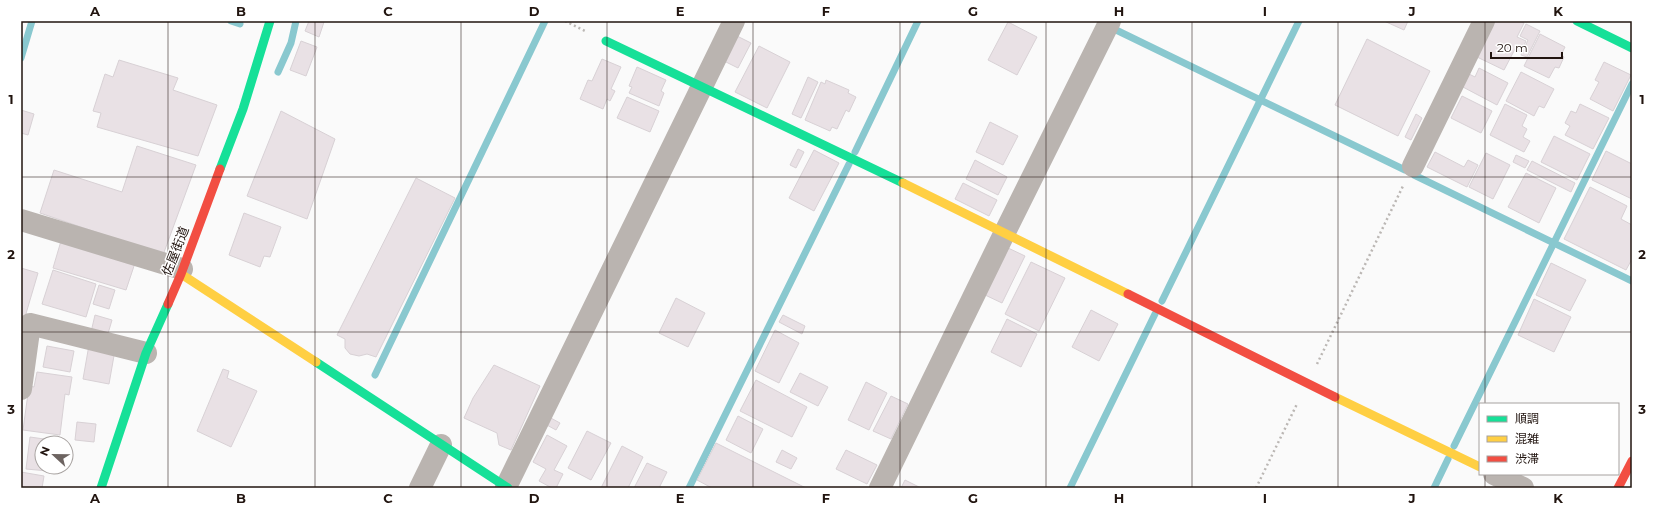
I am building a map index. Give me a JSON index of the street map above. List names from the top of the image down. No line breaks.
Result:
{"streets":{"street":["佐屋街道"]},"legend":["順調","混雑","渋滞"],"scale_bar":"20 m","north":"left","grid":{"columns":["A","B","C","D","E","F","G","H","I","J","K"],"rows":["1","2","3"]}}
